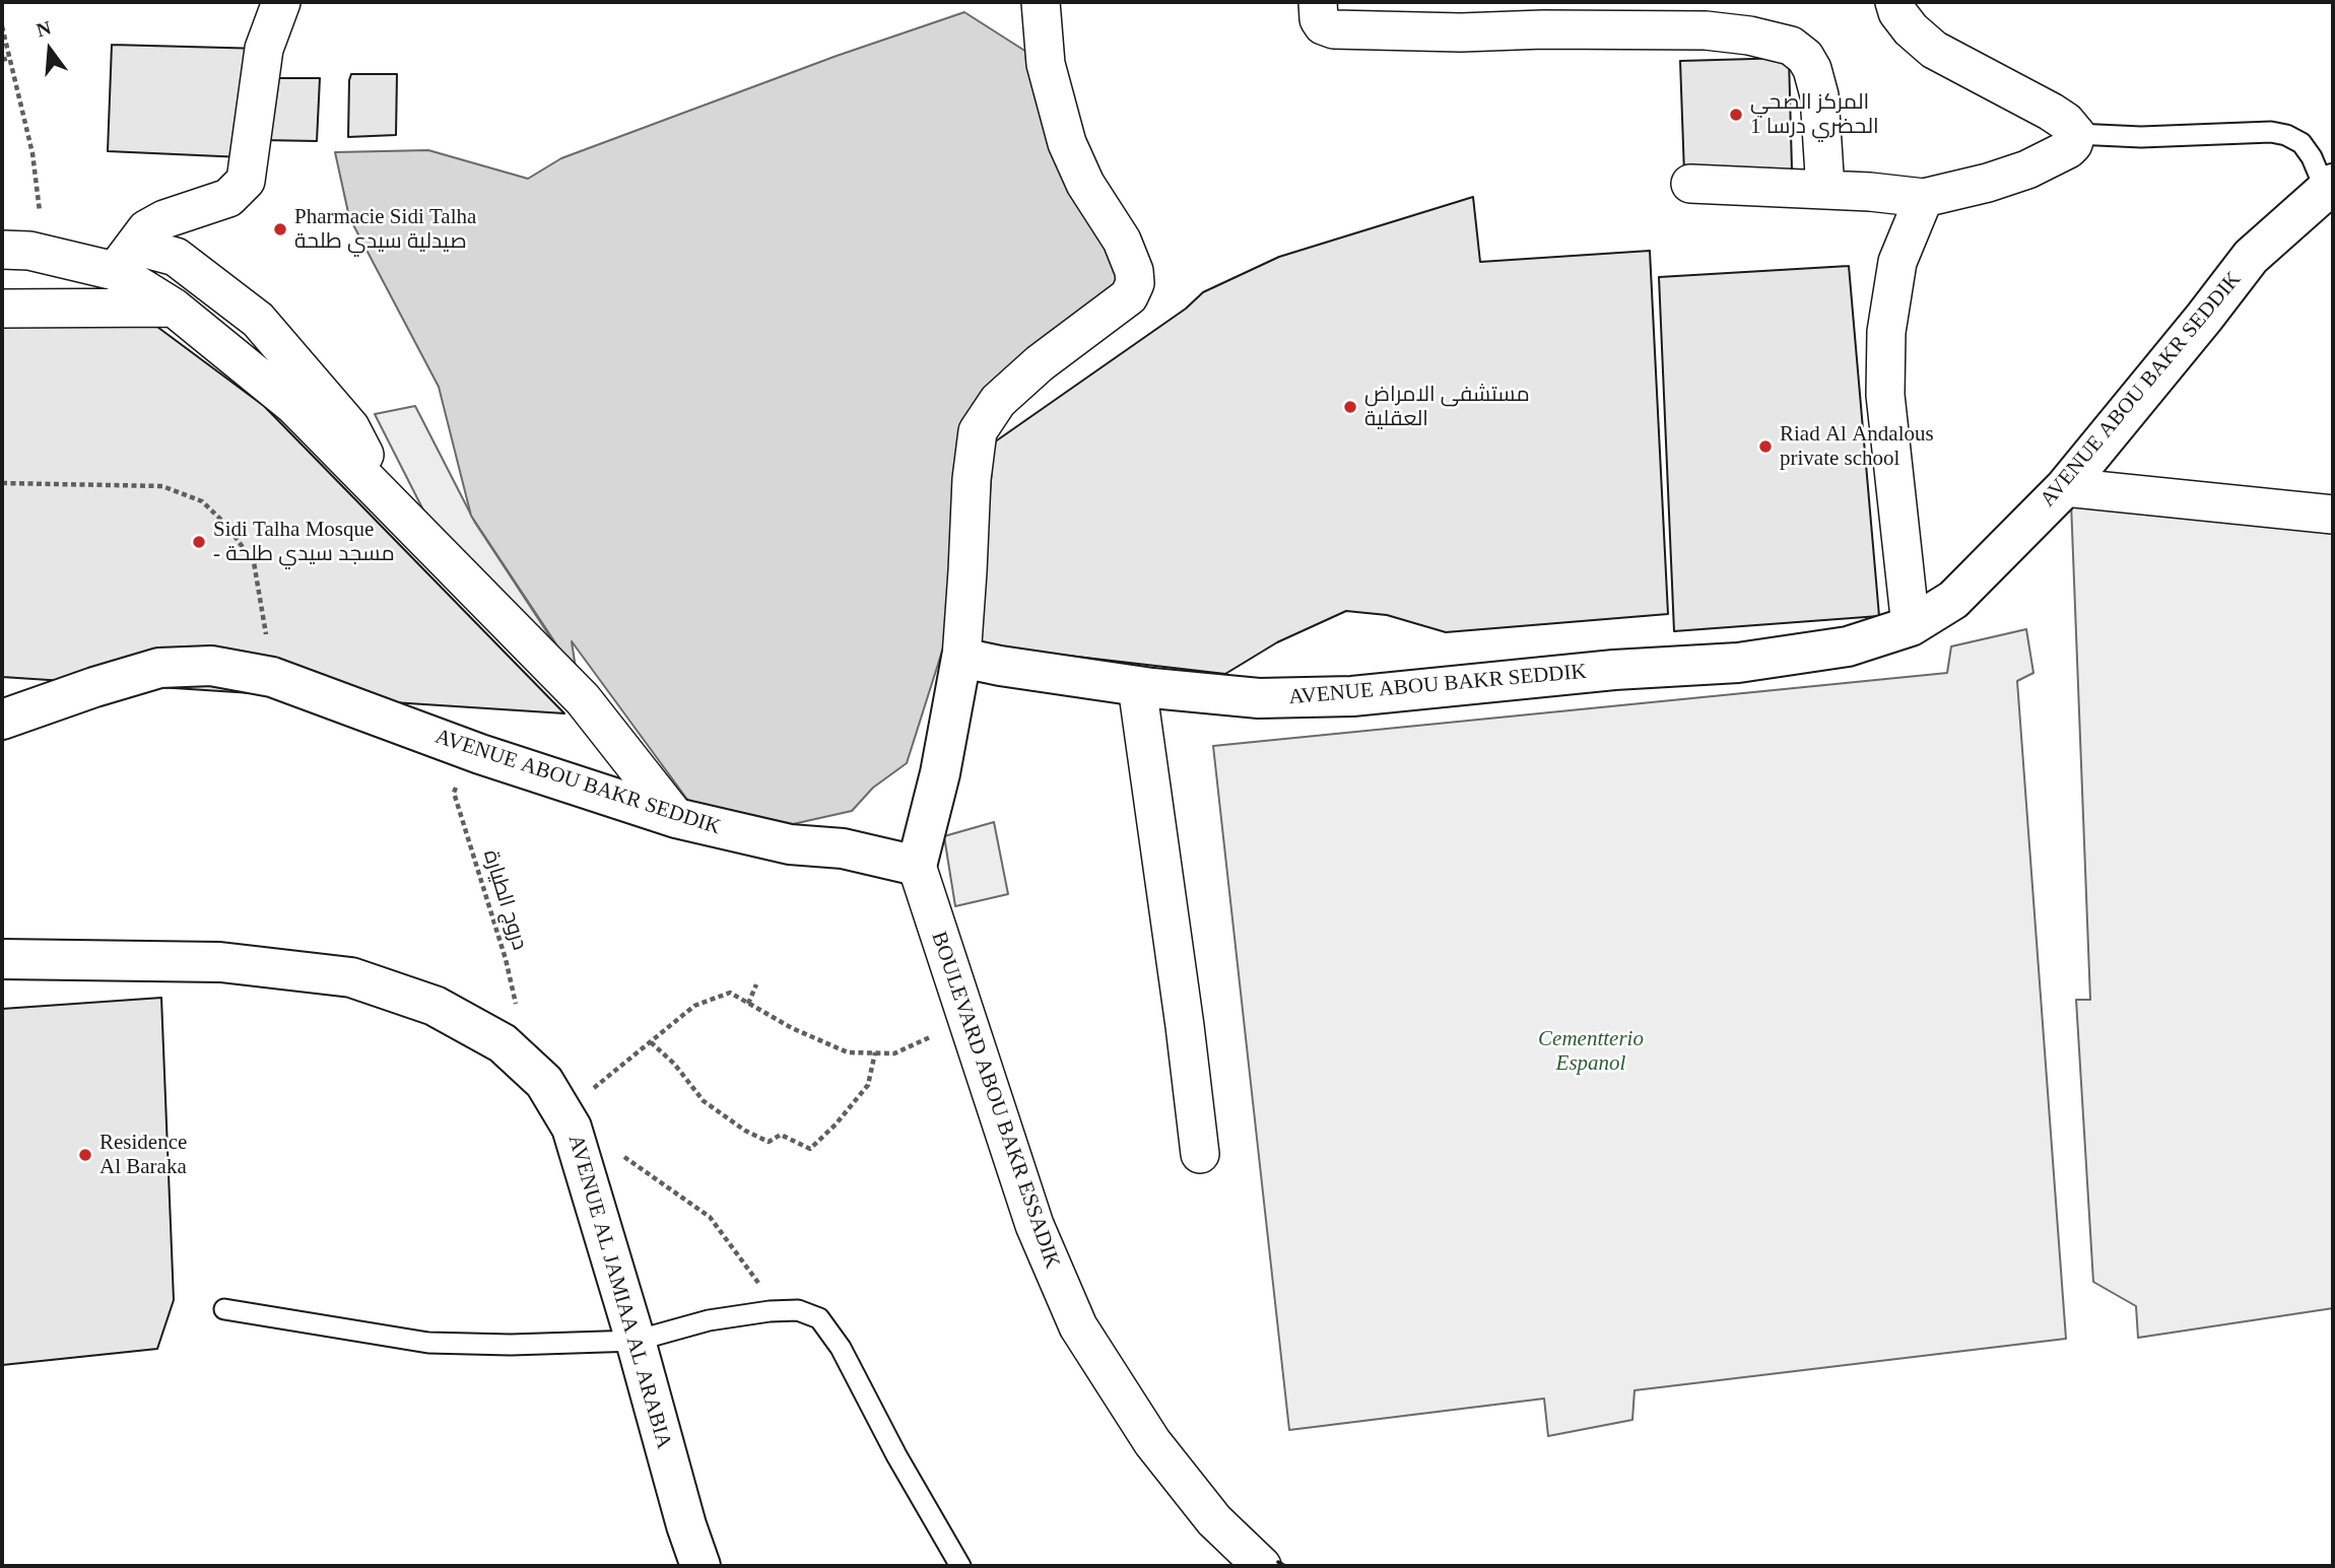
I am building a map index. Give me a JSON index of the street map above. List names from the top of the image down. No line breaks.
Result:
{"streets":{"street":["AVENUE ABOU BAKR SEDDIK","BOULEVARD ABOU BAKR ESSADIK","AVENUE AL JAMIAA AL ARABIA"],"path":["دروج الطيارة"]},"crossings":[["AVENUE ABOU BAKR SEDDIK","دروج الطيارة"],["AVENUE ABOU BAKR SEDDIK","BOULEVARD ABOU BAKR ESSADIK"],["دروج الطيارة","AVENUE AL JAMIAA AL ARABIA"]],"parks":["Cementterio Espanol"],"places":["المركز الصحي الحضري درسا 1","Pharmacie Sidi Talha صيدلية سيدي طلحة","مستشفى الامراض العقلية","Riad Al Andalous private school","Sidi Talha Mosque - مسجد سيدي طلحة","Residence Al Baraka"],"north":"top"}
